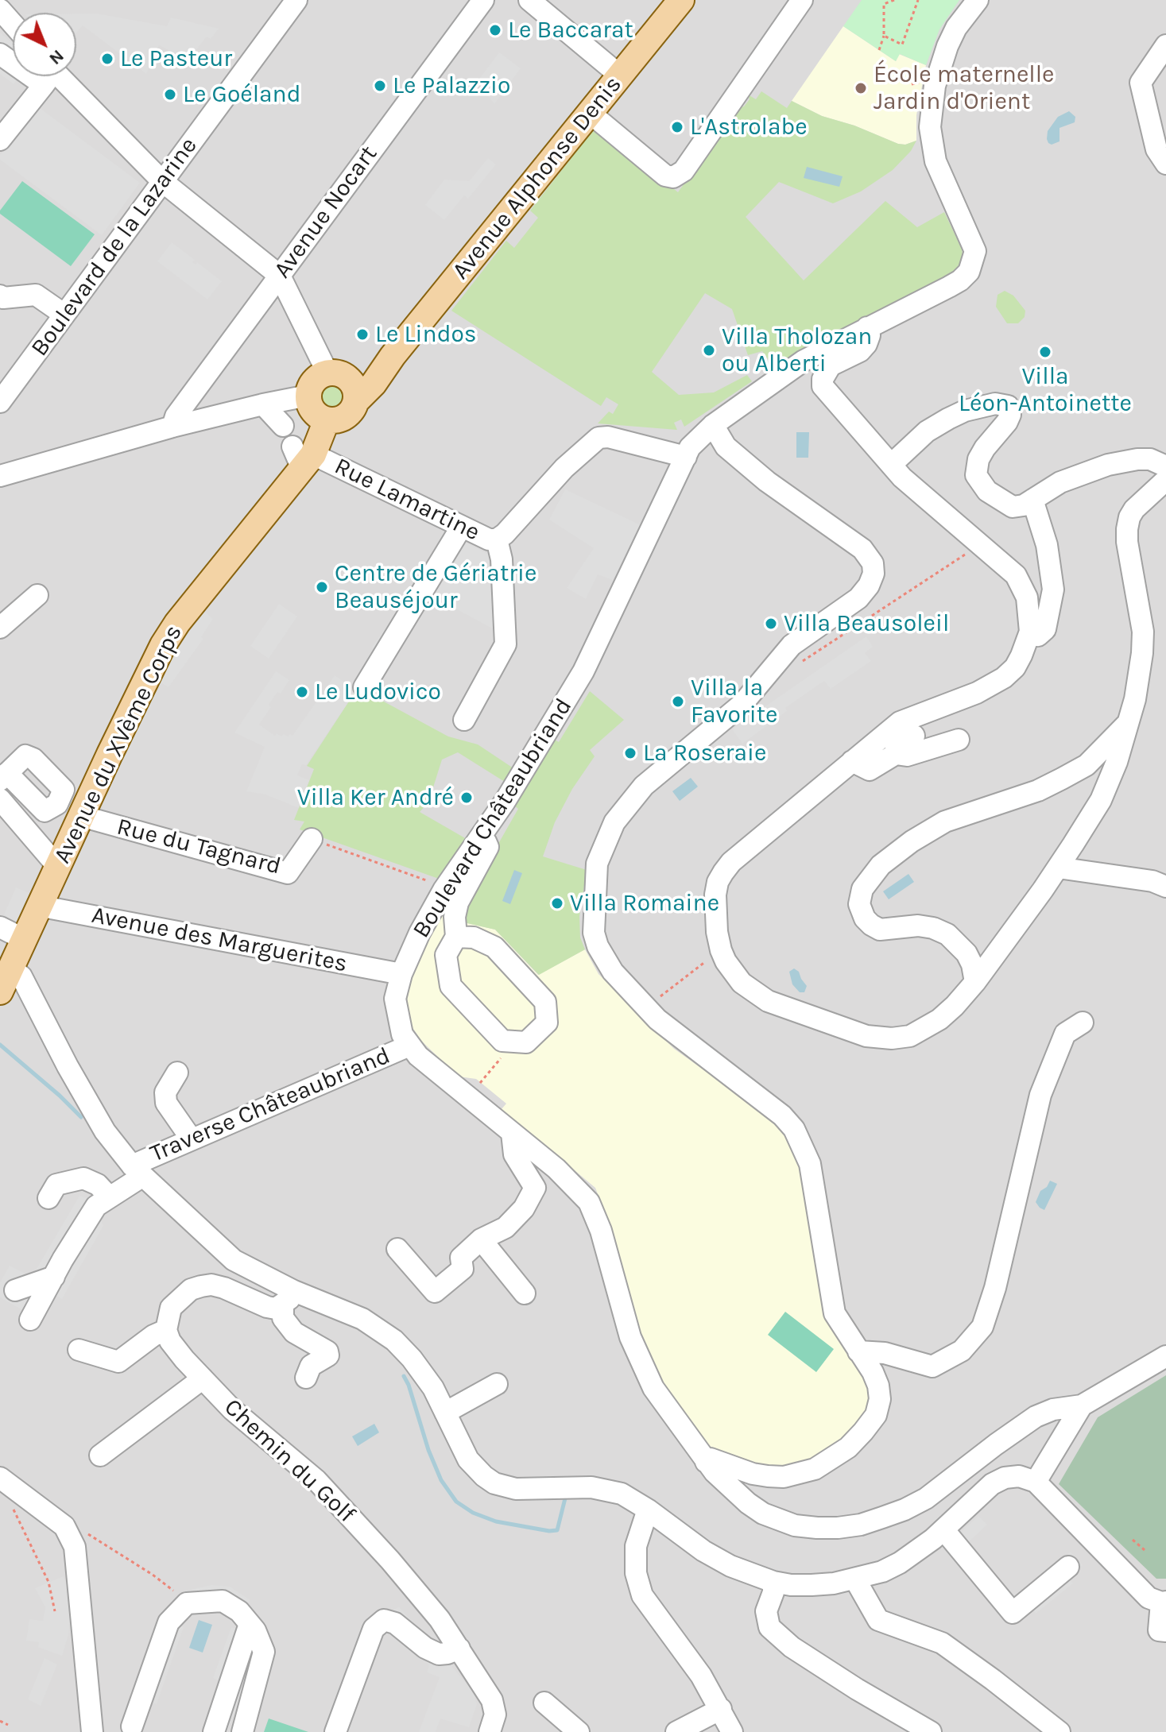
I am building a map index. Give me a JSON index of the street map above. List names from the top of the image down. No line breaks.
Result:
{"streets":{"main road":["Avenue Alphonse Denis","Avenue du XVème Corps"],"street":["Avenue Nocart","Boulevard de la Lazarine","Rue Lamartine","Boulevard Châteaubriand","Rue du Tagnard","Avenue des Marguerites","Traverse Châteaubriand","Chemin du Golf"]},"crossings":[["Avenue Alphonse Denis","Avenue du XVème Corps"],["Rue Lamartine","Avenue du XVème Corps"],["Rue Lamartine","Boulevard Châteaubriand"],["Avenue du XVème Corps","Rue du Tagnard"],["Avenue du XVème Corps","Avenue des Marguerites"],["Boulevard Châteaubriand","Rue du Tagnard"],["Boulevard Châteaubriand","Avenue des Marguerites"],["Boulevard Châteaubriand","Traverse Châteaubriand"]],"places":["Le Baccarat","Le Pasteur","Le Palazzio","École maternelle Jardin d'Orient","Le Goéland","L'Astrolabe","Le Lindos","Villa Tholozan ou Alberti","Villa Léon-Antoinette","Centre de Gériatrie Beauséjour","Villa Beausoleil","Le Ludovico","Villa la Favorite","La Roseraie","Villa Ker André","Villa Romaine"],"north":"bottom right"}
